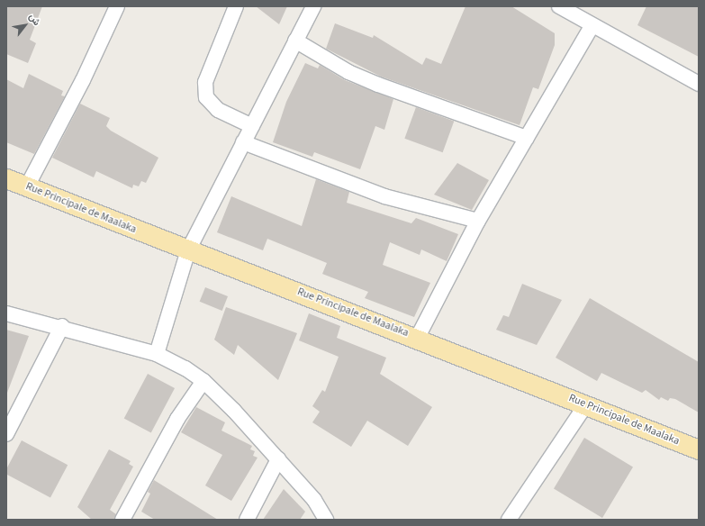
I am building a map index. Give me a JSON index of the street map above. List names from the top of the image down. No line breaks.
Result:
{"streets":{"main road":["Rue Principale de Maalaka"]},"north":"top right"}
